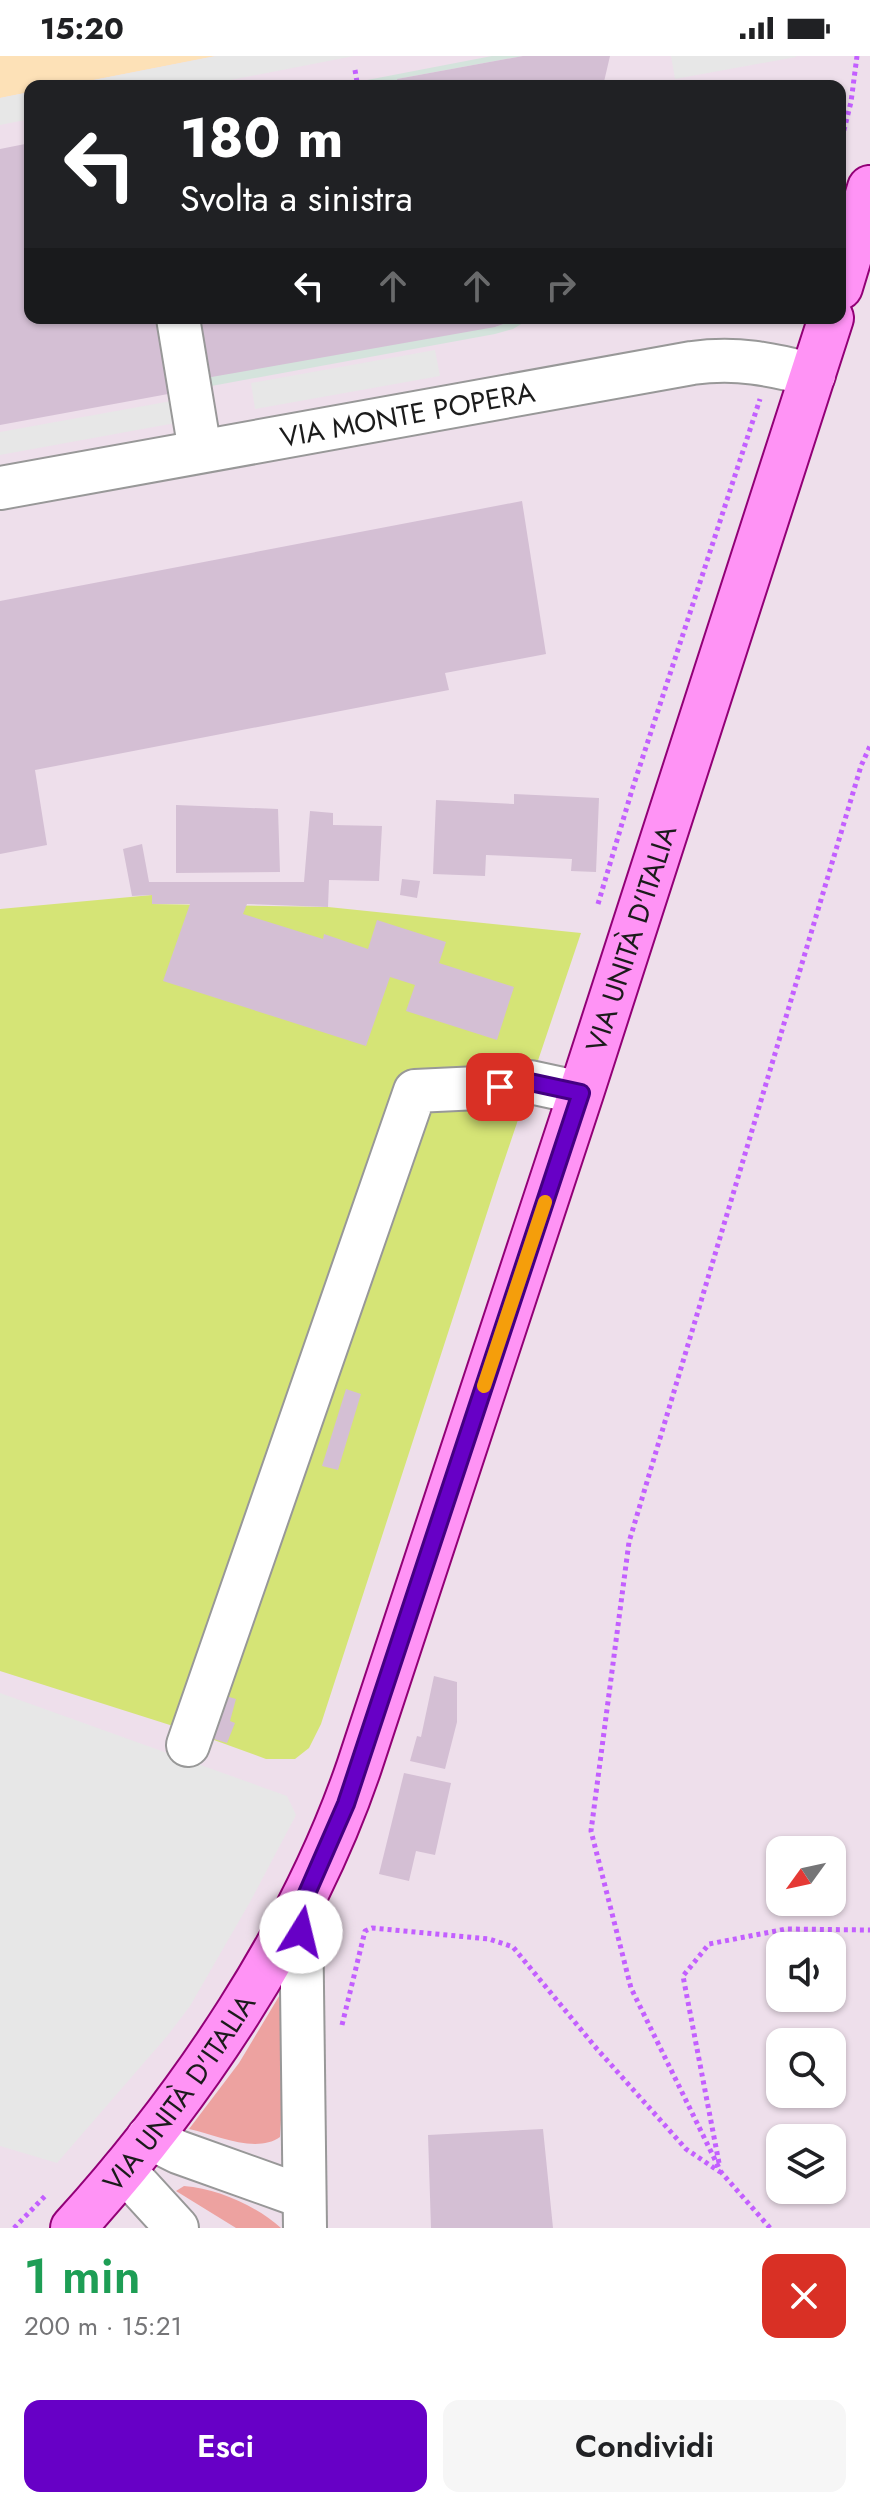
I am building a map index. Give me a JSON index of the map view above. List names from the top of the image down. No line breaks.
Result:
{"streets":{"main road":["VIA UNITÀ D'ITALIA"],"street":["VIA MONTE POPERA"]},"crossings":[["VIA MONTE POPERA","VIA UNITÀ D'ITALIA"]],"north":"bottom left","page":{"status":"15:20","turn":["180 m","Svolta a sinistra"],"heading":["1 min","200 m · 15:21"],"buttons":["Esci","Condividi"]}}
